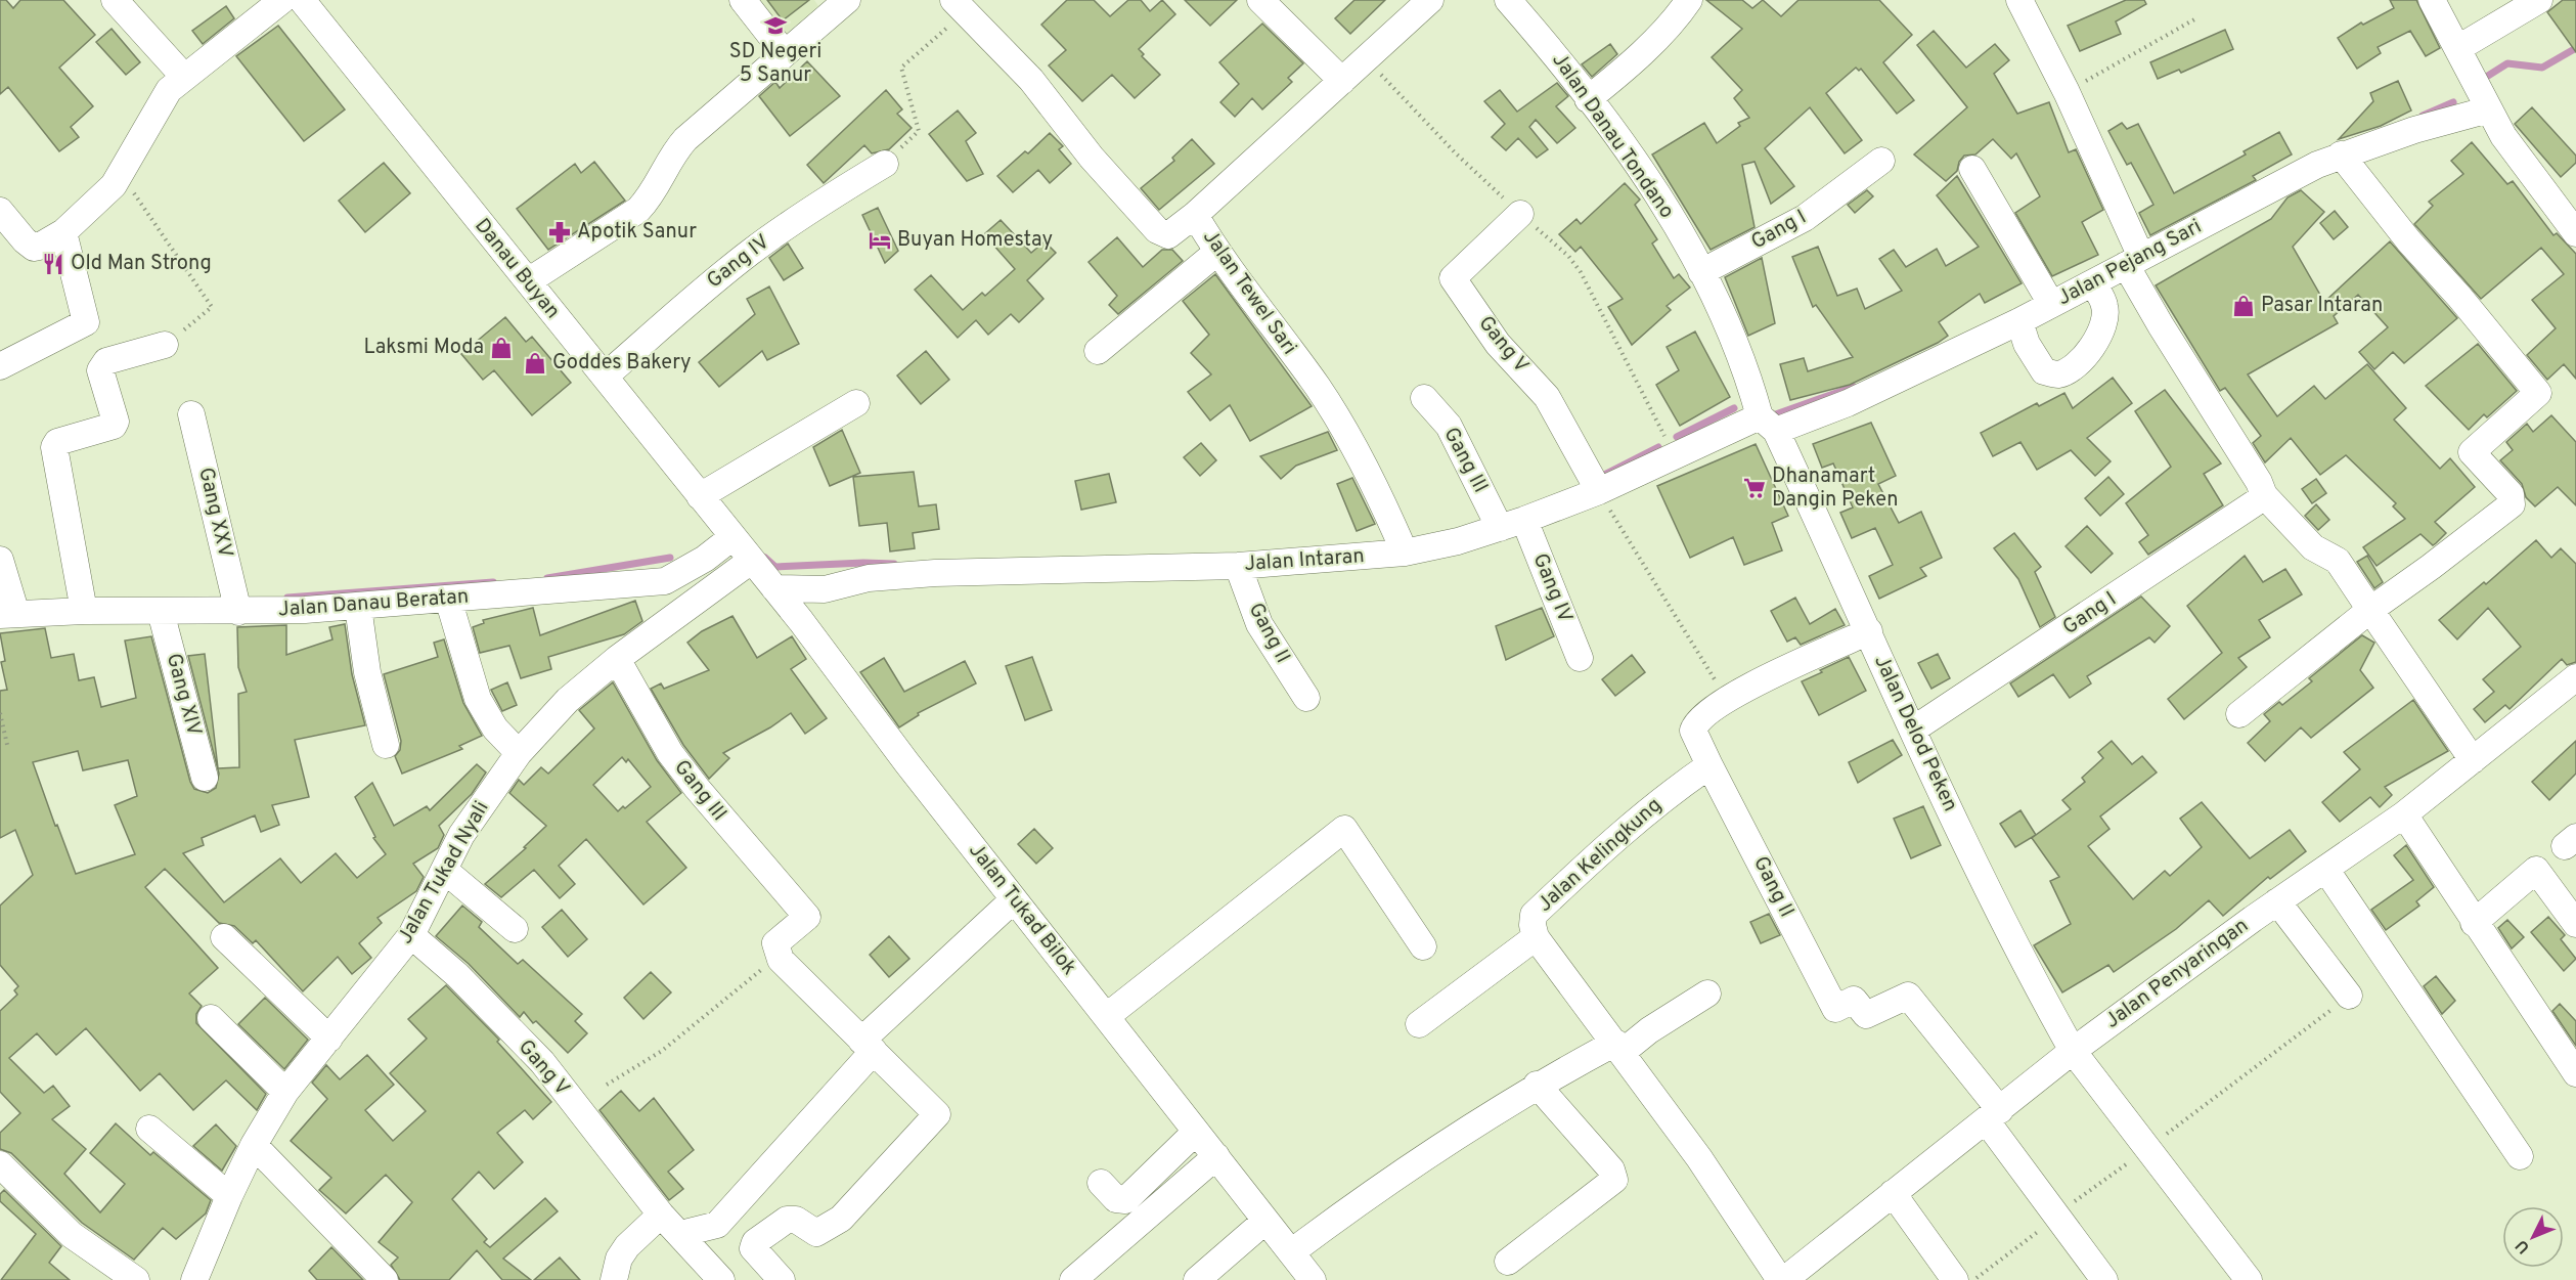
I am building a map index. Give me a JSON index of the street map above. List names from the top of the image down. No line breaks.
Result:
{"streets":{"street":["Jalan Danau Tondano","Gang I","Gang IV","Jalan Pejang Sari","Danau Buyan","Jalan Tewel Sari","Gang V","Gang III","Gang XXV","Jalan Intaran","Jalan Danau Beratan","Gang II","Gang XIV","Jalan Delod Peken","Jalan Kelingkung","Jalan Tukad Nyali","Jalan Tukad Bilok","Jalan Penyaringan"]},"crossings":[["Jalan Danau Tondano","Gang I"],["Jalan Danau Tondano","Jalan Pejang Sari"],["Jalan Danau Tondano","Jalan Intaran"],["Jalan Danau Tondano","Jalan Delod Peken"],["Gang I","Jalan Delod Peken"],["Gang IV","Danau Buyan"],["Gang IV","Gang III"],["Gang IV","Jalan Intaran"],["Jalan Pejang Sari","Jalan Intaran"],["Jalan Pejang Sari","Jalan Delod Peken"],["Danau Buyan","Jalan Danau Beratan"],["Danau Buyan","Jalan Tukad Bilok"],["Jalan Tewel Sari","Jalan Intaran"],["Gang V","Jalan Intaran"],["Gang V","Jalan Tukad Nyali"],["Gang III","Jalan Intaran"],["Gang III","Jalan Tukad Nyali"],["Gang XXV","Jalan Danau Beratan"],["Jalan Intaran","Gang II"],["Jalan Intaran","Jalan Delod Peken"],["Jalan Intaran","Jalan Tukad Bilok"],["Jalan Danau Beratan","Gang XIV"],["Jalan Danau Beratan","Jalan Tukad Bilok"],["Gang II","Jalan Kelingkung"],["Gang II","Jalan Penyaringan"],["Jalan Delod Peken","Jalan Penyaringan"],["Jalan Kelingkung","Jalan Penyaringan"],["Jalan Tukad Nyali","Jalan Tukad Bilok"]],"places":{"school or university":["SD Negeri 5 Sanur"],"pharmacy":["Apotik Sanur"],"hotel":["Buyan Homestay"],"restaurant":["Old Man Strong"],"shop":["Pasar Intaran","Laksmi Moda","Goddes Bakery"],"supermarket":["Dhanamart Dangin Peken"]},"north":"bottom left"}
